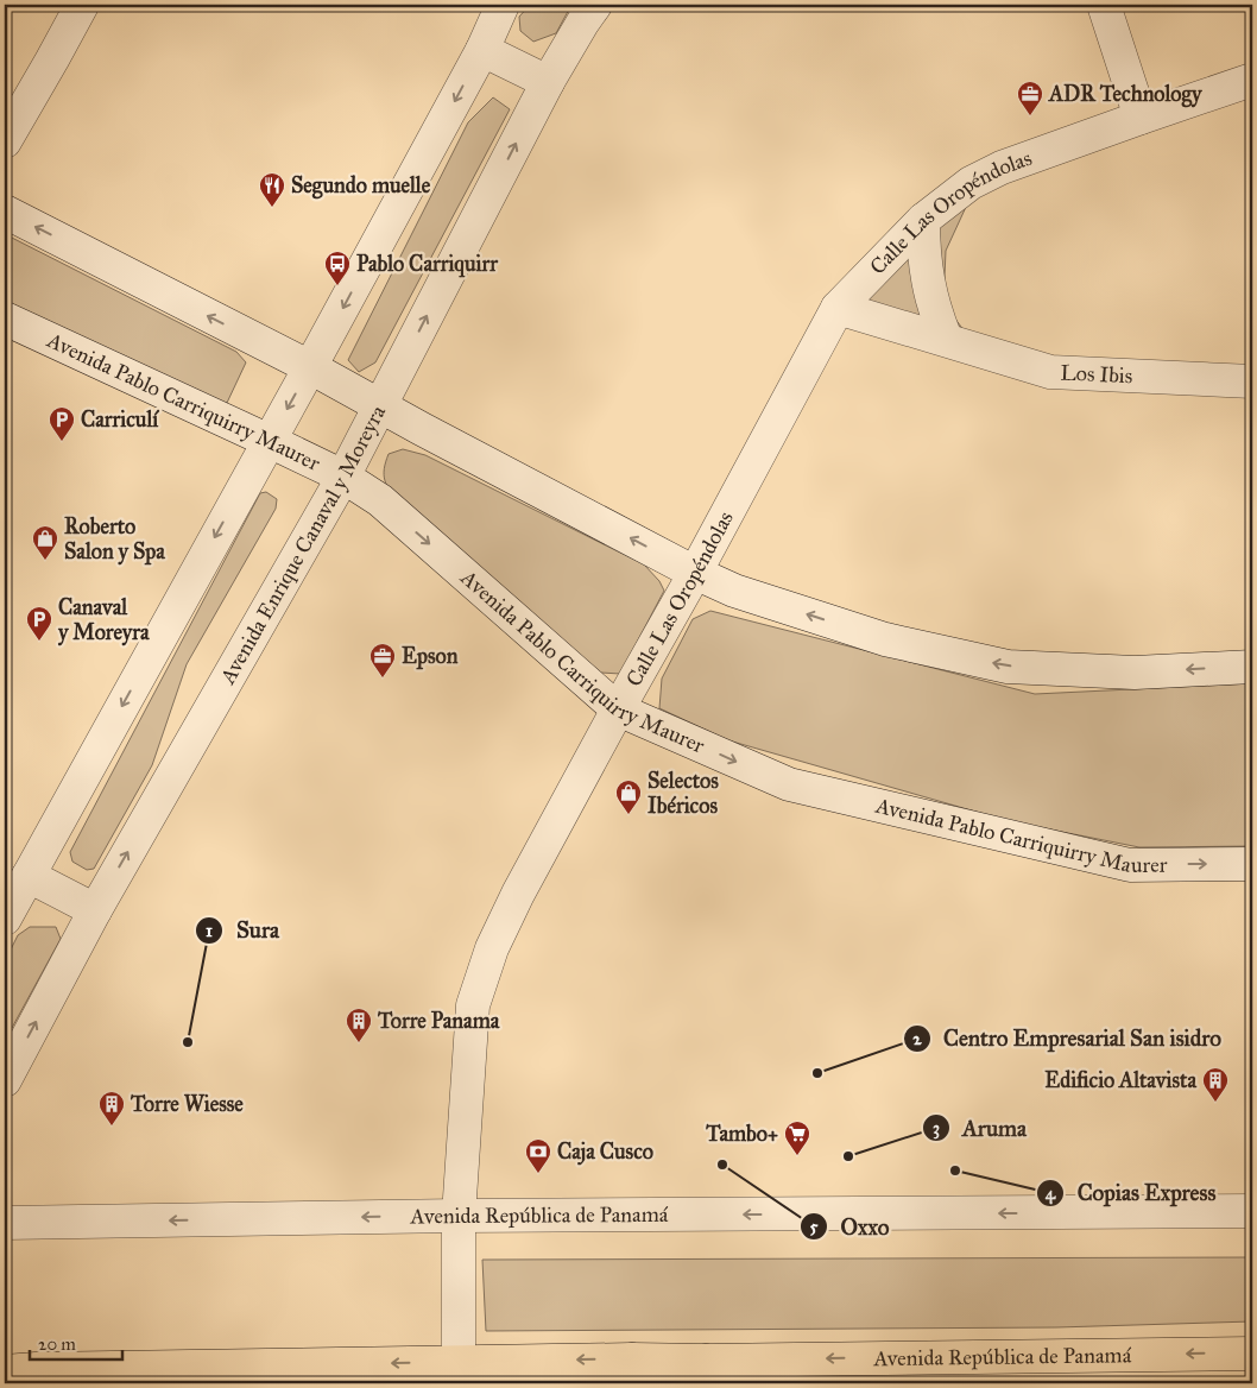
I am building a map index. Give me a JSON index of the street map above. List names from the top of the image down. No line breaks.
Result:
{"streets":{"main road":["Avenida República de Panamá"],"street":["Calle Las Oropéndolas","Los Ibis","Avenida Pablo Carriquirry Maurer","Avenida Enrique Canaval y Moreyra"]},"crossings":[["Calle Las Oropéndolas","Los Ibis"],["Calle Las Oropéndolas","Avenida Pablo Carriquirry Maurer"],["Calle Las Oropéndolas","Avenida República de Panamá"],["Avenida Pablo Carriquirry Maurer","Avenida Enrique Canaval y Moreyra"]],"one_way":["Avenida República de Panamá"],"places":{"office":["ADR Technology","Epson"],"restaurant":["Segundo muelle"],"bus stop":["Pablo Carriquirr"],"parking":["Carriculí","Canaval y Moreyra"],"shop":["Roberto Salon y Spa","Selectos Ibéricos"],"other":["Sura","Centro Empresarial San isidro","Aruma","Oxxo","Copias Express"],"building":["Torre Panama","Edificio Altavista","Torre Wiesse"],"supermarket":["Tambo+"],"bank":["Caja Cusco"]},"scale_bar":"20 m"}
